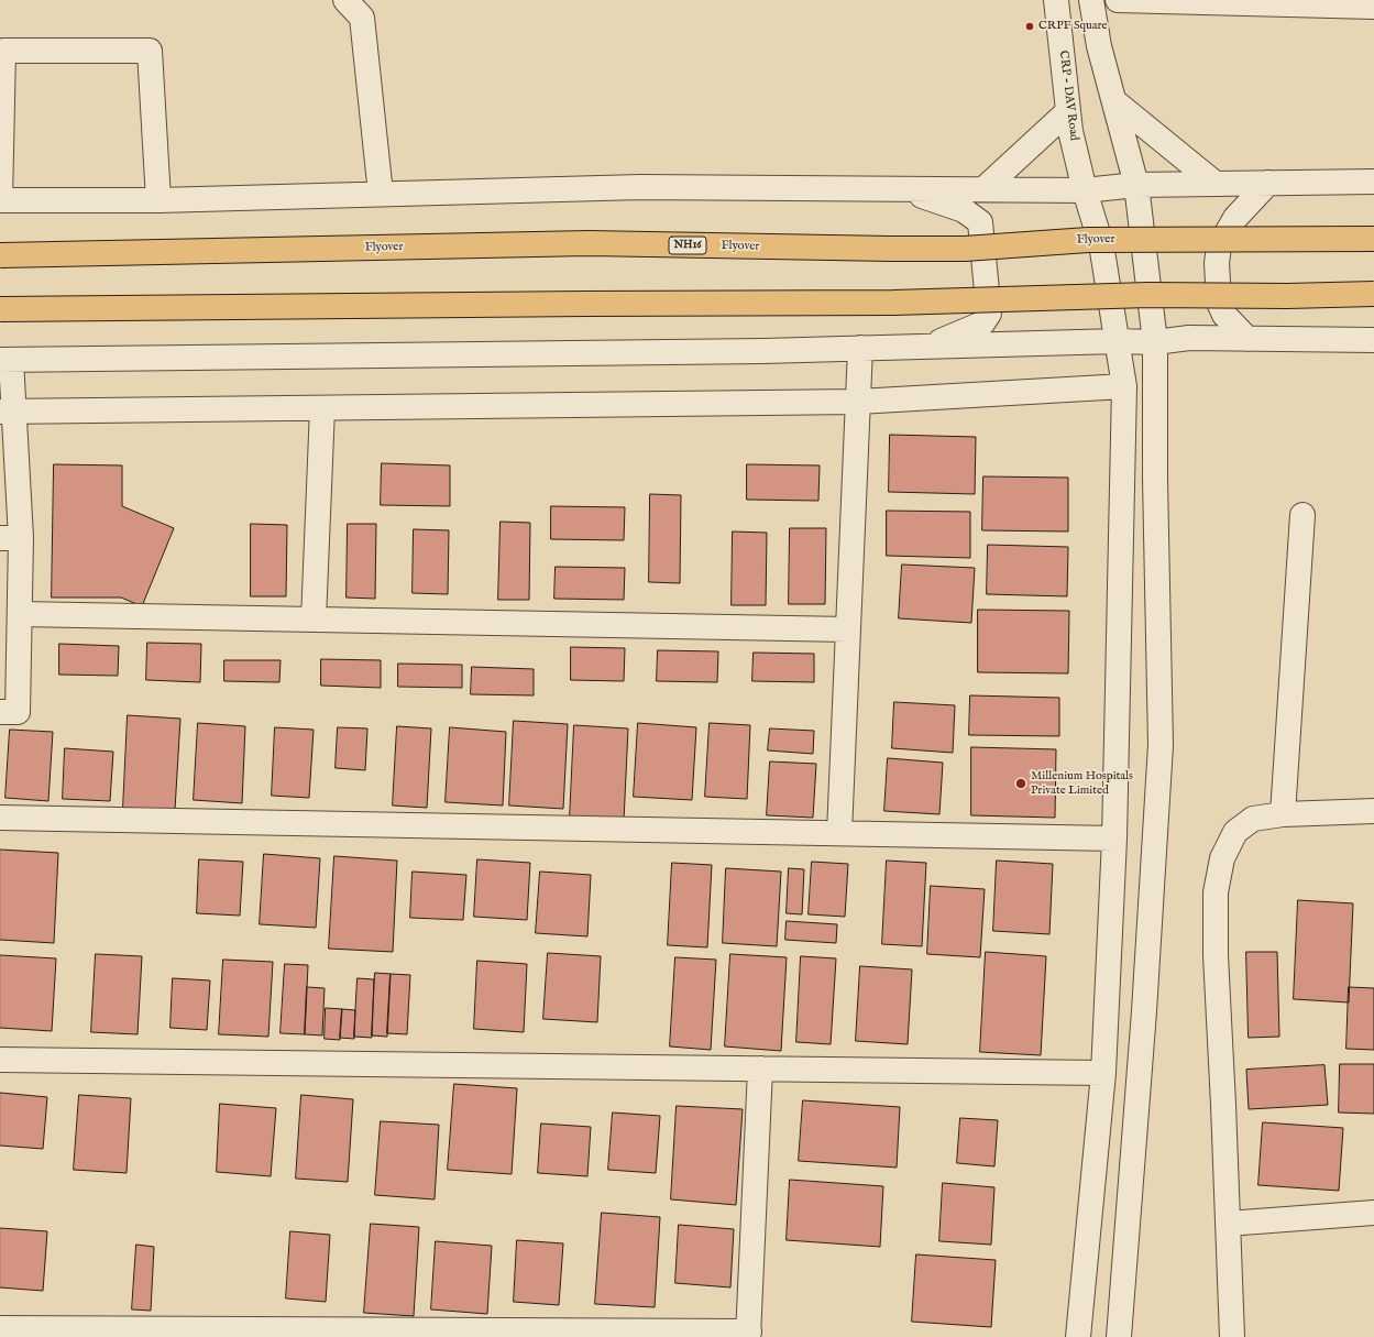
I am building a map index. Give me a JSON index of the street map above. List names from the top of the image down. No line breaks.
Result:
{"streets":{"highway":["Flyover","NH16"],"street":["CRP - DAV Road"]},"places":["CRPF Square","Millenium Hospitals Private Limited"]}
